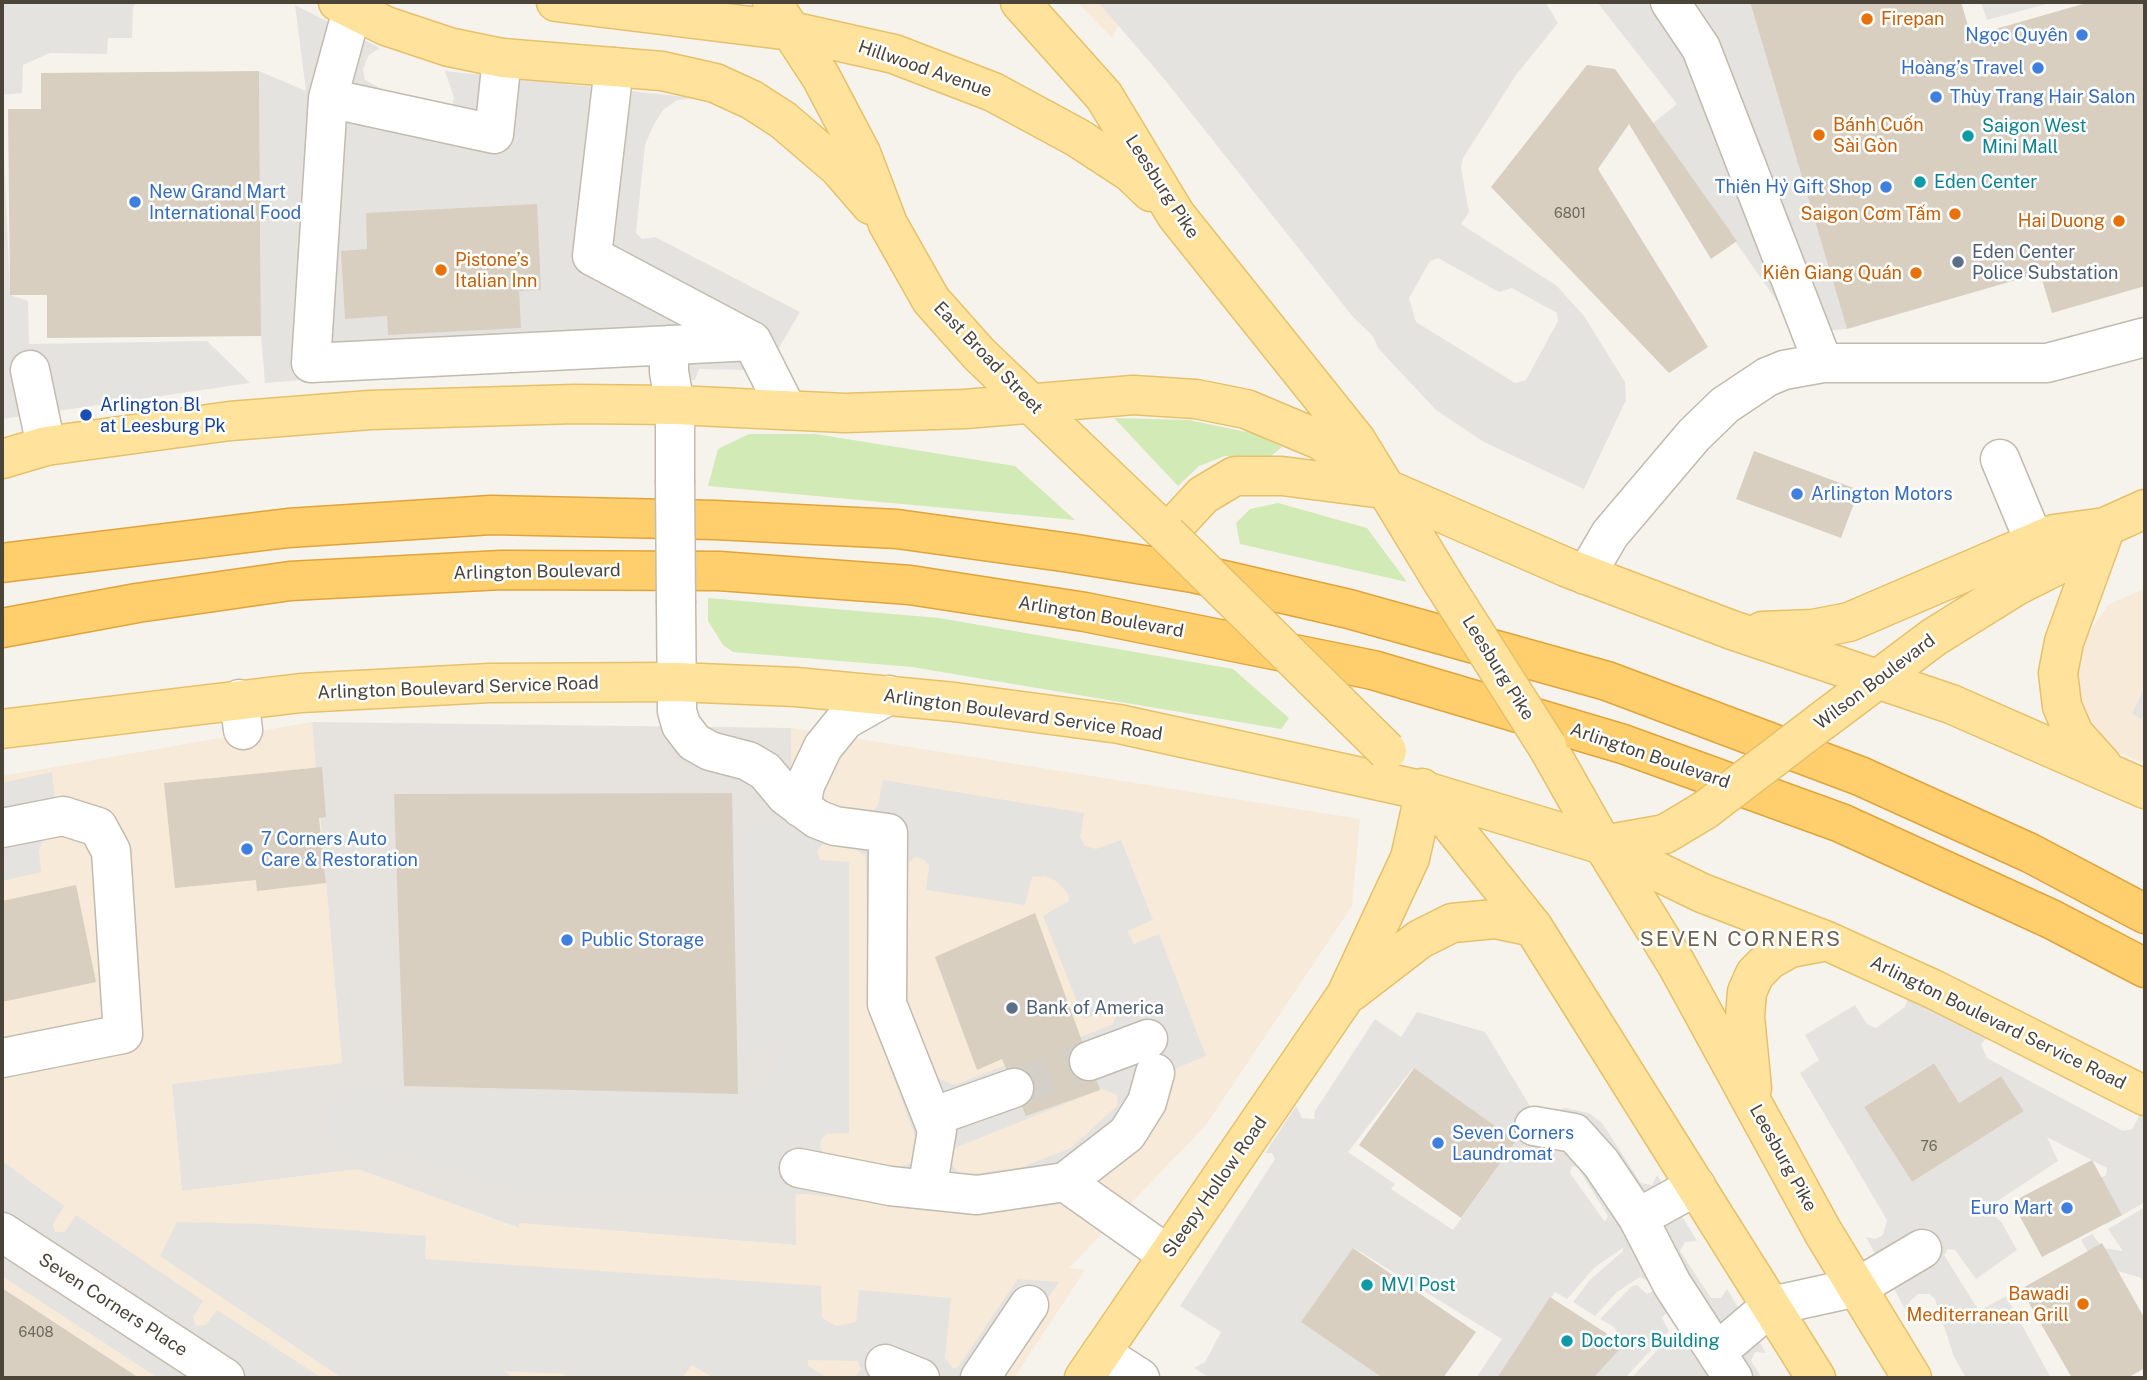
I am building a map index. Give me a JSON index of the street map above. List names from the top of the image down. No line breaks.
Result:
{"streets":{"highway":["Arlington Boulevard"],"main road":["Hillwood Avenue","Leesburg Pike","East Broad Street","Wilson Boulevard","Arlington Boulevard Service Road","Sleepy Hollow Road"],"street":["Seven Corners Place"]},"crossings":[["Hillwood Avenue","Leesburg Pike"],["Hillwood Avenue","East Broad Street"],["Leesburg Pike","Wilson Boulevard"],["Leesburg Pike","Arlington Boulevard Service Road"],["Wilson Boulevard","Arlington Boulevard Service Road"],["Arlington Boulevard Service Road","Sleepy Hollow Road"]],"districts":["SEVEN CORNERS"],"places":["Firepan","Ngọc Quyên","Hoàng’s Travel","Thùy Trang Hair Salon","Bánh Cuốn Sài Gòn","Saigon West Mini Mall","Eden Center","Thiên Hỷ Gift Shop","New Grand Mart International Food","Saigon Cơm Tấm","Hai Duong","Eden Center Police Substation","Pistone’s Italian Inn","Kiên Giang Quán","Arlington Bl at Leesburg Pk","Arlington Motors","7 Corners Auto Care & Restoration","Public Storage","Bank of America","Seven Corners Laundromat","Euro Mart","MVI Post","Bawadi Mediterranean Grill","Doctors Building"],"house_numbers":["6801","76","6408"]}
